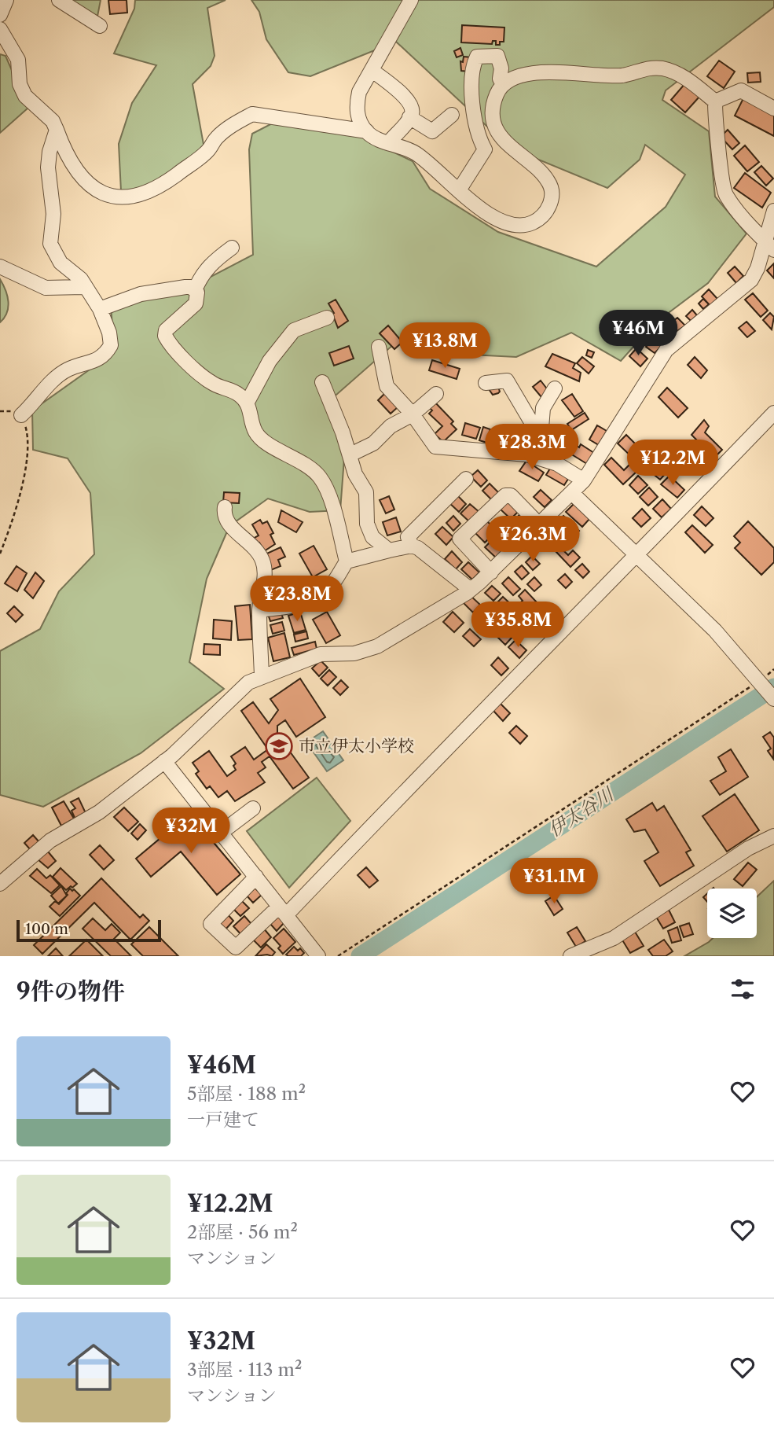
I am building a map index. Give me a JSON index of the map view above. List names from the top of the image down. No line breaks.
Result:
{"water":["伊太谷川"],"places":{"school or university":["市立伊太小学校"]},"scale_bar":"100 m","page":{"price":["¥46M","¥13.8M","¥28.3M","¥12.2M","¥26.3M","¥23.8M","¥35.8M","¥32M","¥31.1M"],"scale":"100 m","heading":"9件の物件","list":[{"name":"¥46M","note":"5部屋 · 188 m² · 一戸建て"},{"name":"¥12.2M","note":"2部屋 · 56 m² · マンション"},{"name":"¥32M","note":"3部屋 · 113 m² · マンション"}]}}
